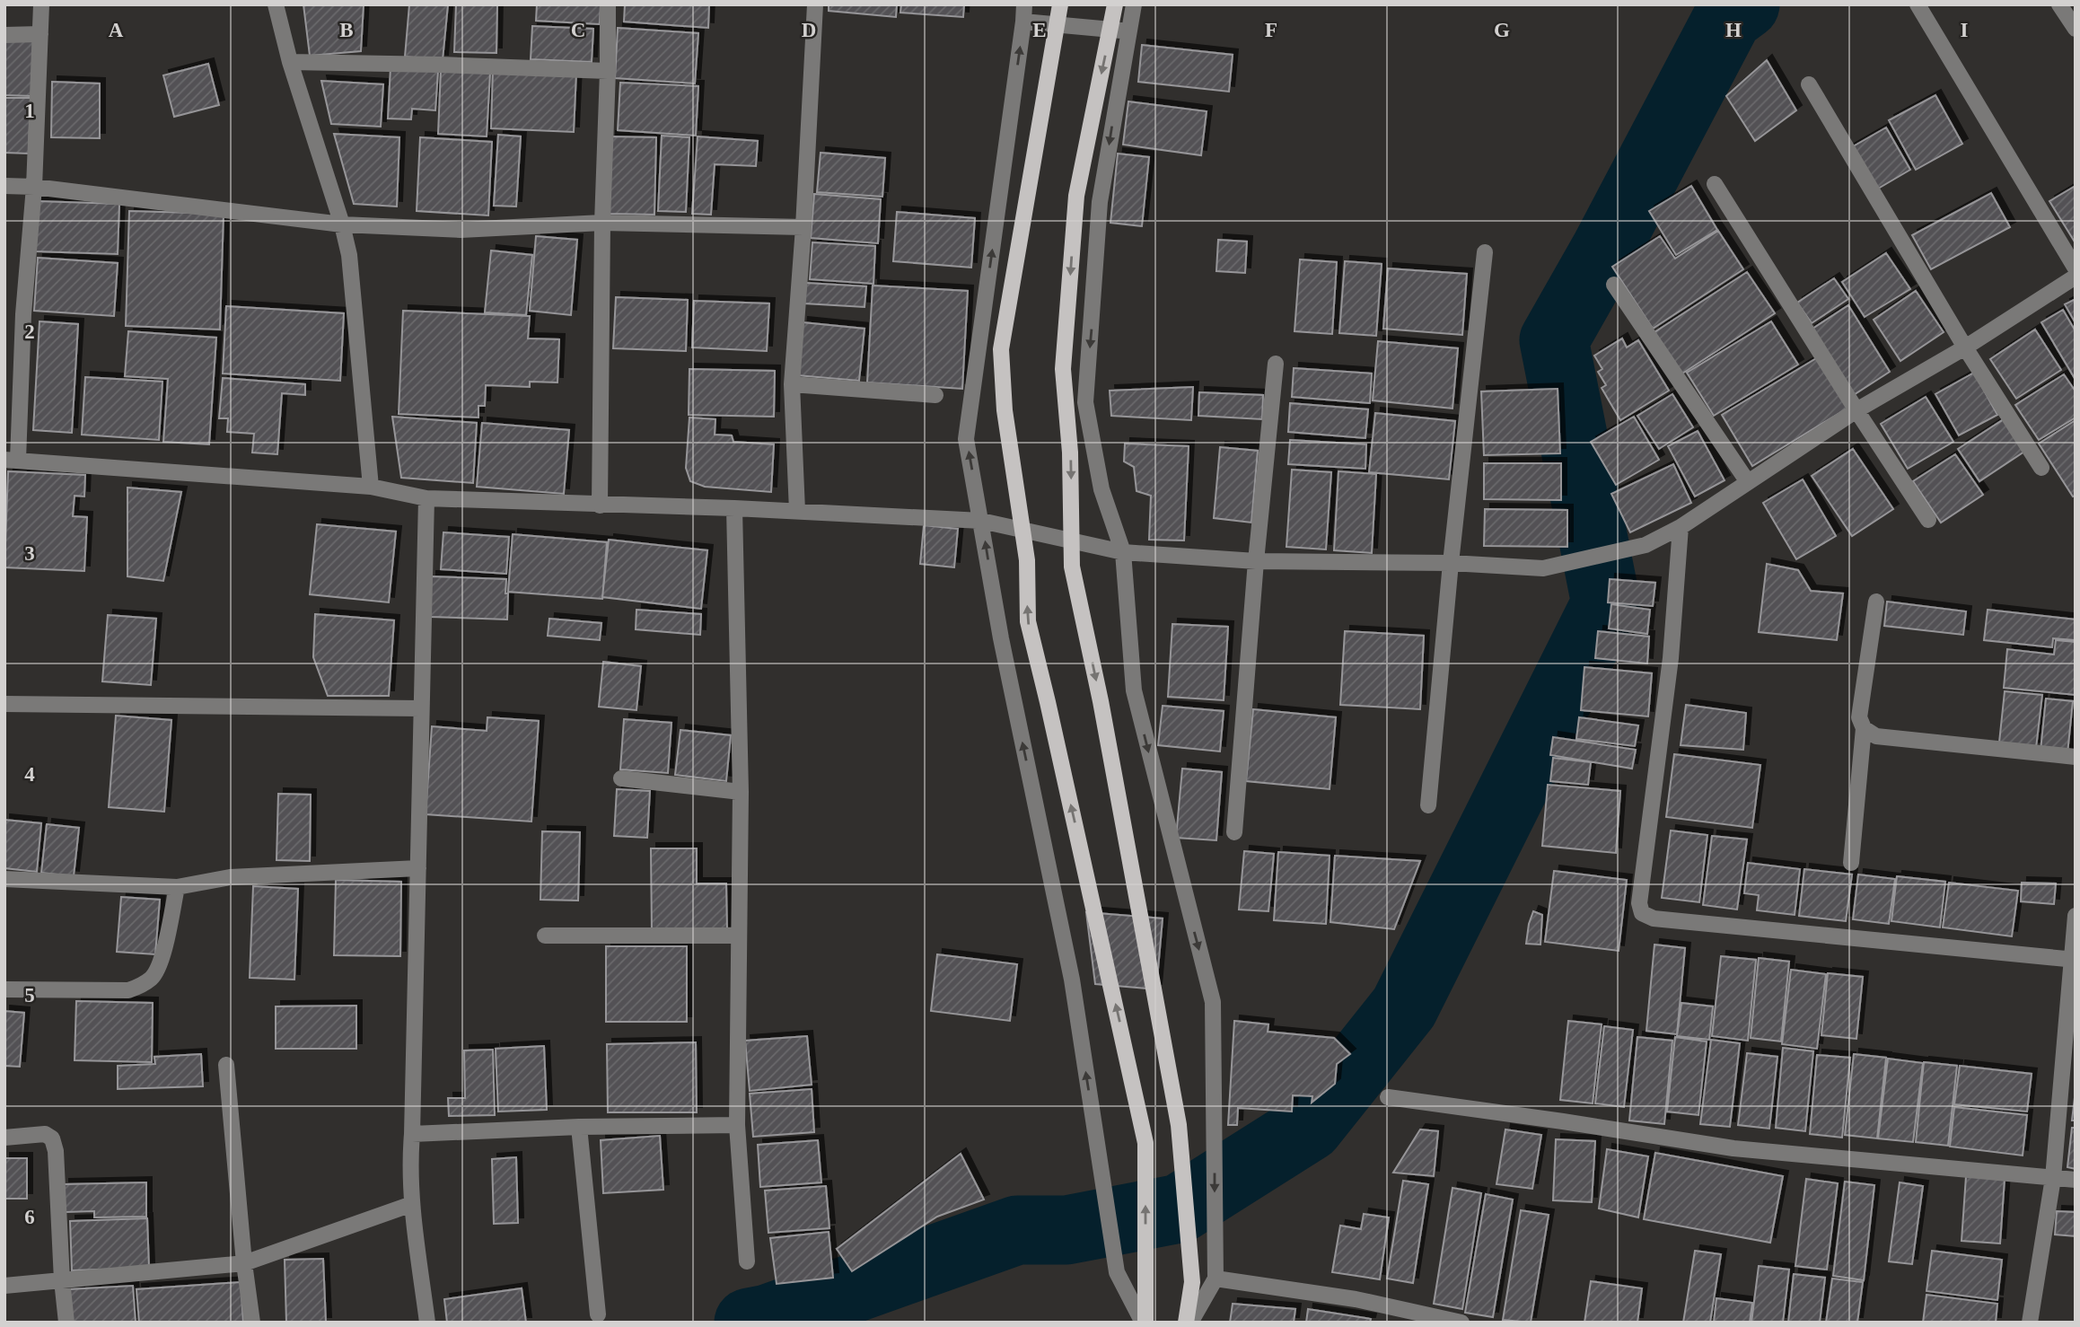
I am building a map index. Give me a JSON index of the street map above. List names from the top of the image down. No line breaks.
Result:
{"grid":{"columns":["A","B","C","D","E","F","G","H","I"],"rows":["1","2","3","4","5","6"]}}
